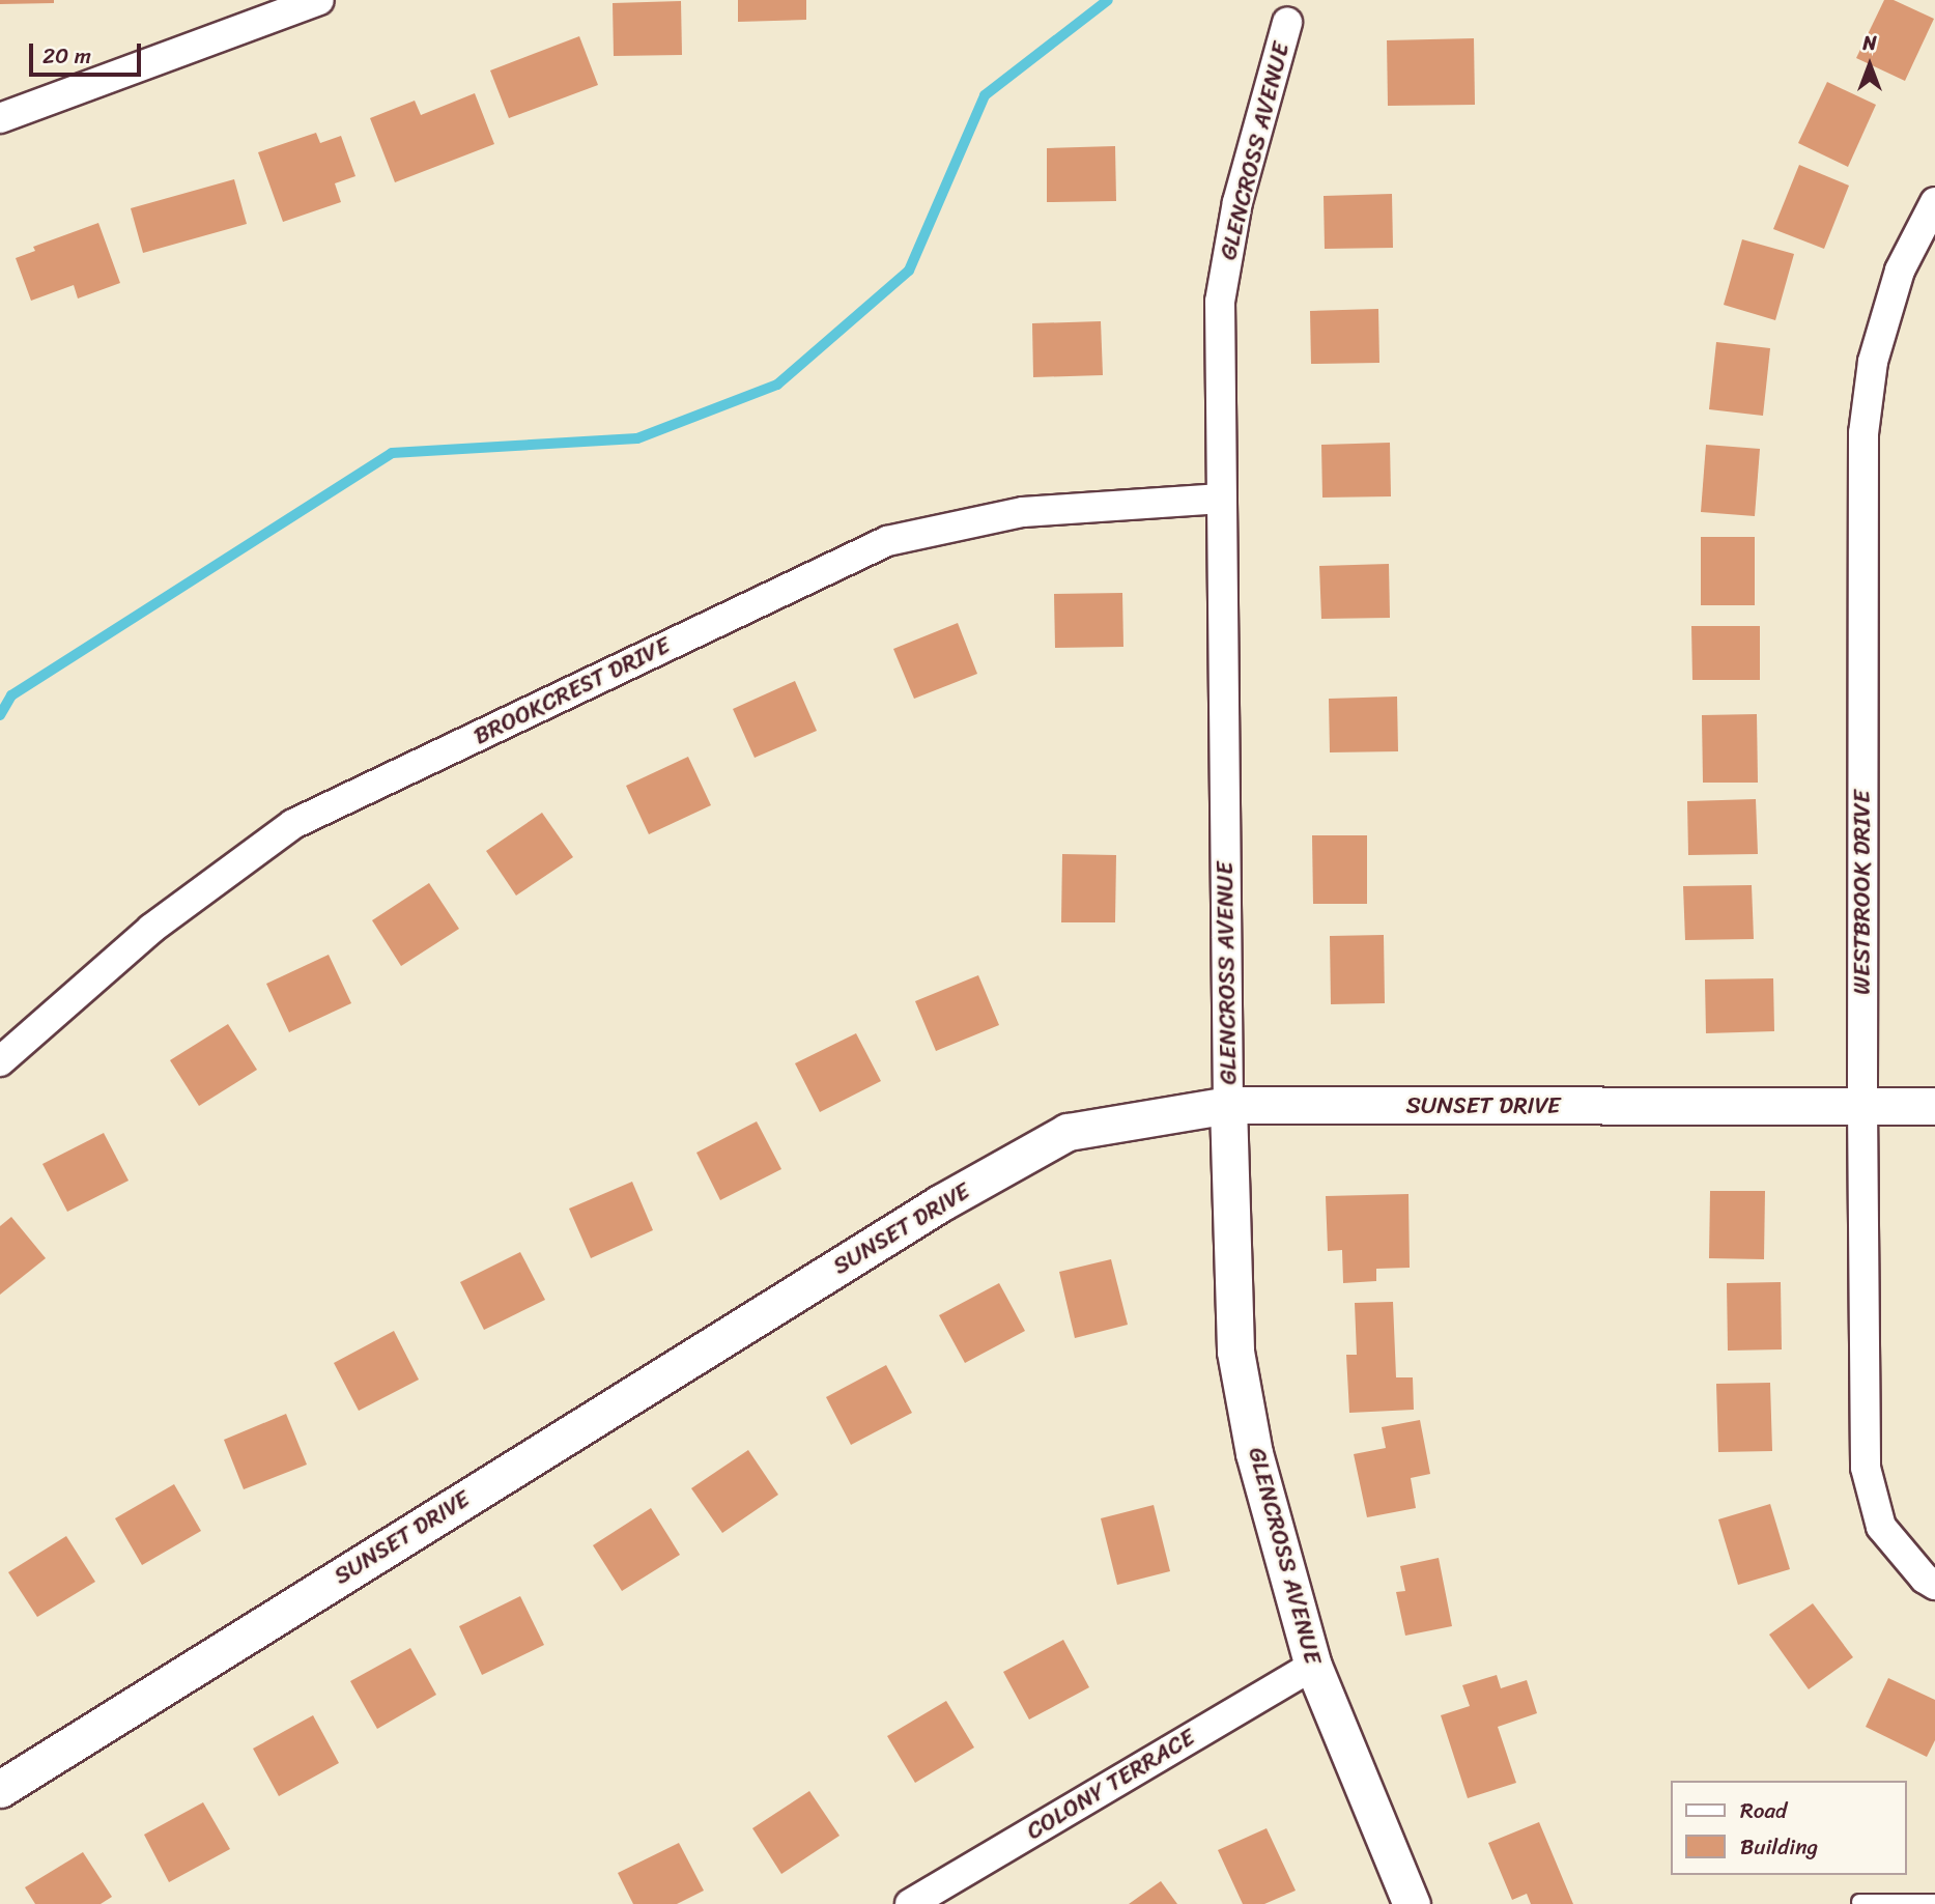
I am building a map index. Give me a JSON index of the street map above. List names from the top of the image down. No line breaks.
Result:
{"streets":{"street":["GLENCROSS AVENUE","BROOKCREST DRIVE","WESTBROOK DRIVE","SUNSET DRIVE","COLONY TERRACE"]},"crossings":[["GLENCROSS AVENUE","BROOKCREST DRIVE"],["GLENCROSS AVENUE","SUNSET DRIVE"],["GLENCROSS AVENUE","COLONY TERRACE"],["WESTBROOK DRIVE","SUNSET DRIVE"]],"legend":["Road","Building"],"scale_bar":"20 m","north":"top"}
